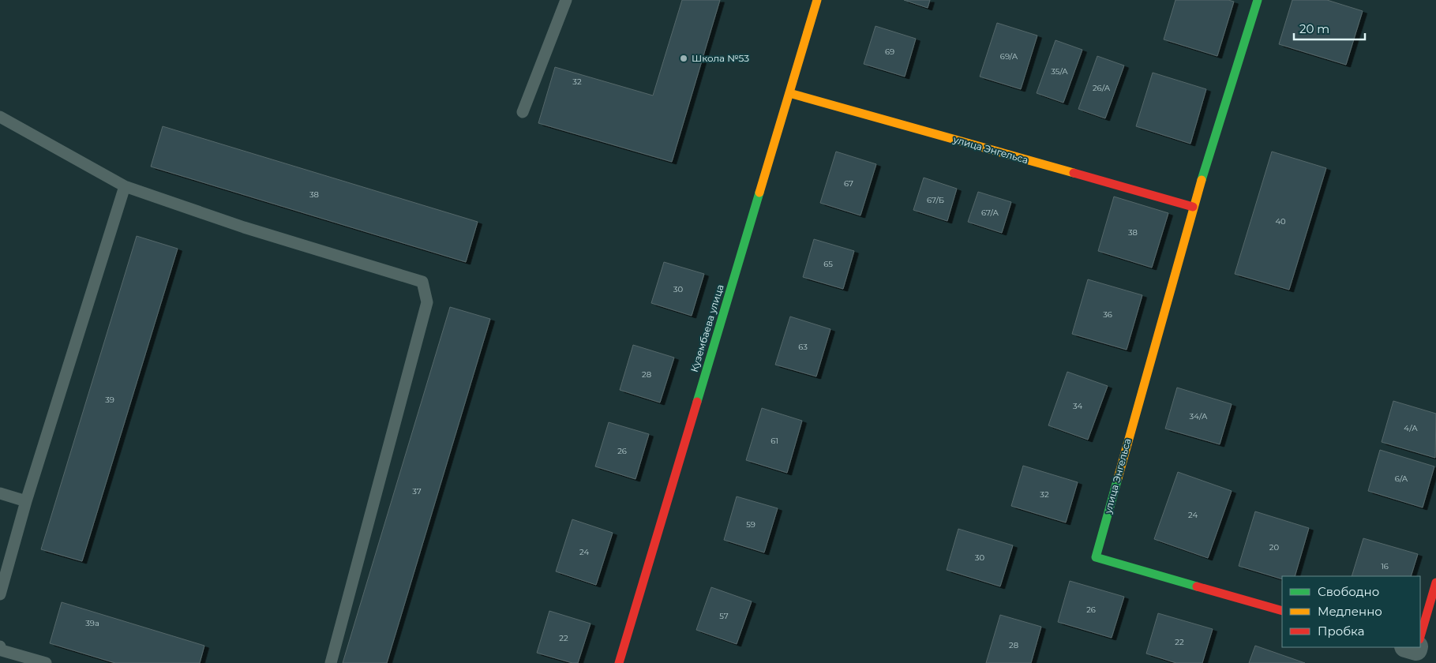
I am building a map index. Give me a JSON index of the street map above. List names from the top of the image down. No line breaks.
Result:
{"streets":{"street":["улица Энгельса","Кузембаева улица"]},"crossings":[["улица Энгельса","Кузембаева улица"]],"places":["Школа №53"],"house_numbers":["69","69/А","35/А","32","26/А","67","38","67/Б","67/А","40","38","65","30","36","63","28","39","34","34/А","4/А","61","26","6/А","37","32","24","59","20","24","30","16","26","57","39а","22","22","28"],"legend":["Свободно","Медленно","Пробка"],"scale_bar":"20 m"}
